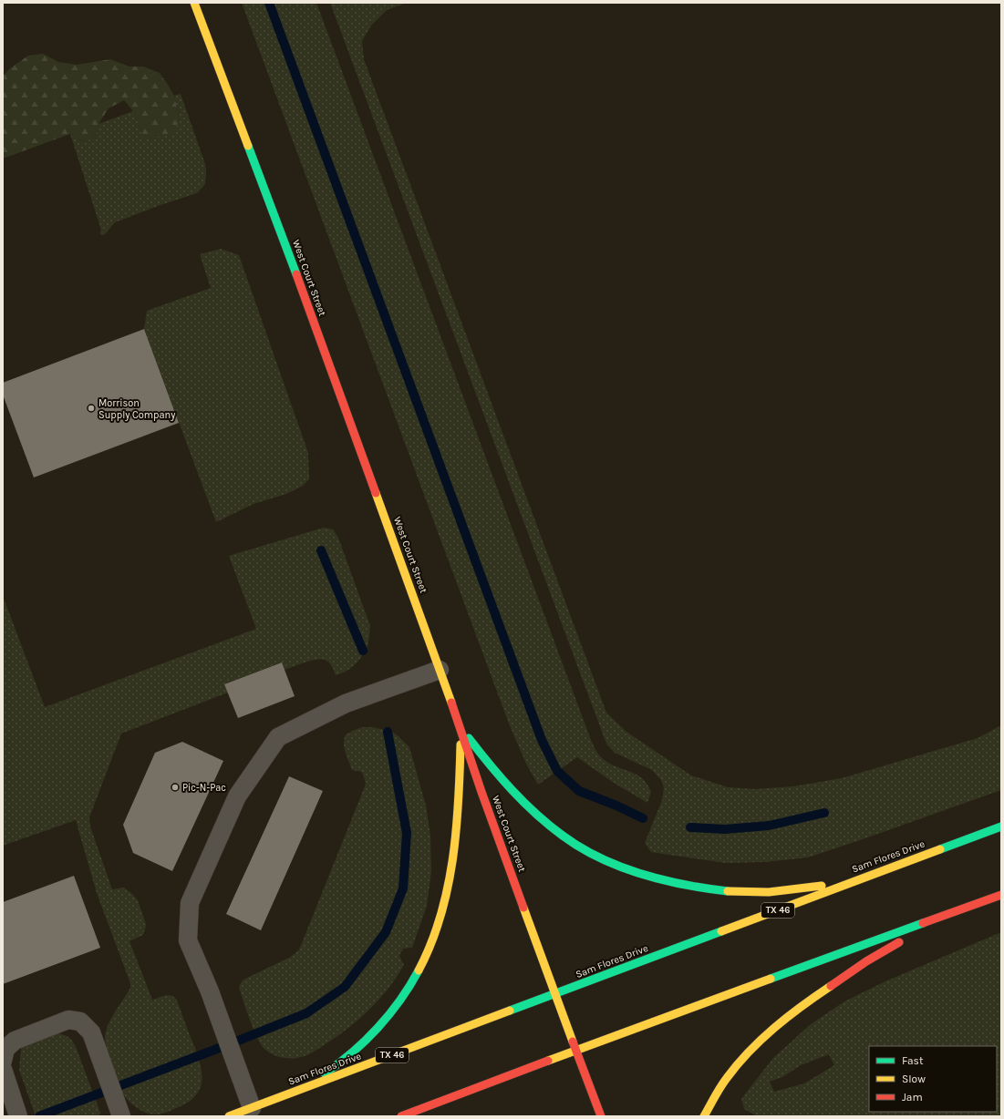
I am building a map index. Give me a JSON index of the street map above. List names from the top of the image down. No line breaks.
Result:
{"streets":{"main road":["West Court Street","Sam Flores Drive","TX 46"]},"crossings":[["West Court Street","Sam Flores Drive"]],"places":["Morrison Supply Company","Pic-N-Pac"],"legend":["Fast","Slow","Jam"]}
